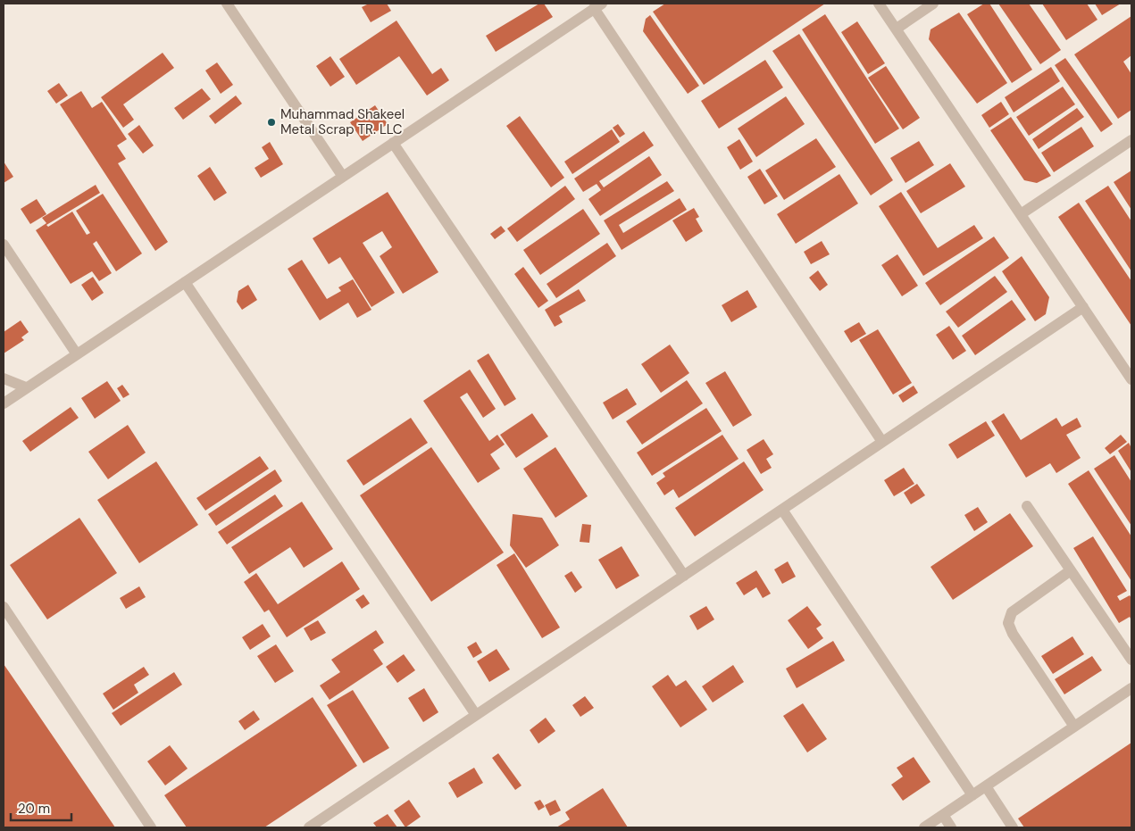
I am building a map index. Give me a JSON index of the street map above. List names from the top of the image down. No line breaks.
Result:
{"places":["Muhammad Shakeel Metal Scrap TR. LLC"],"scale_bar":"20 m"}
